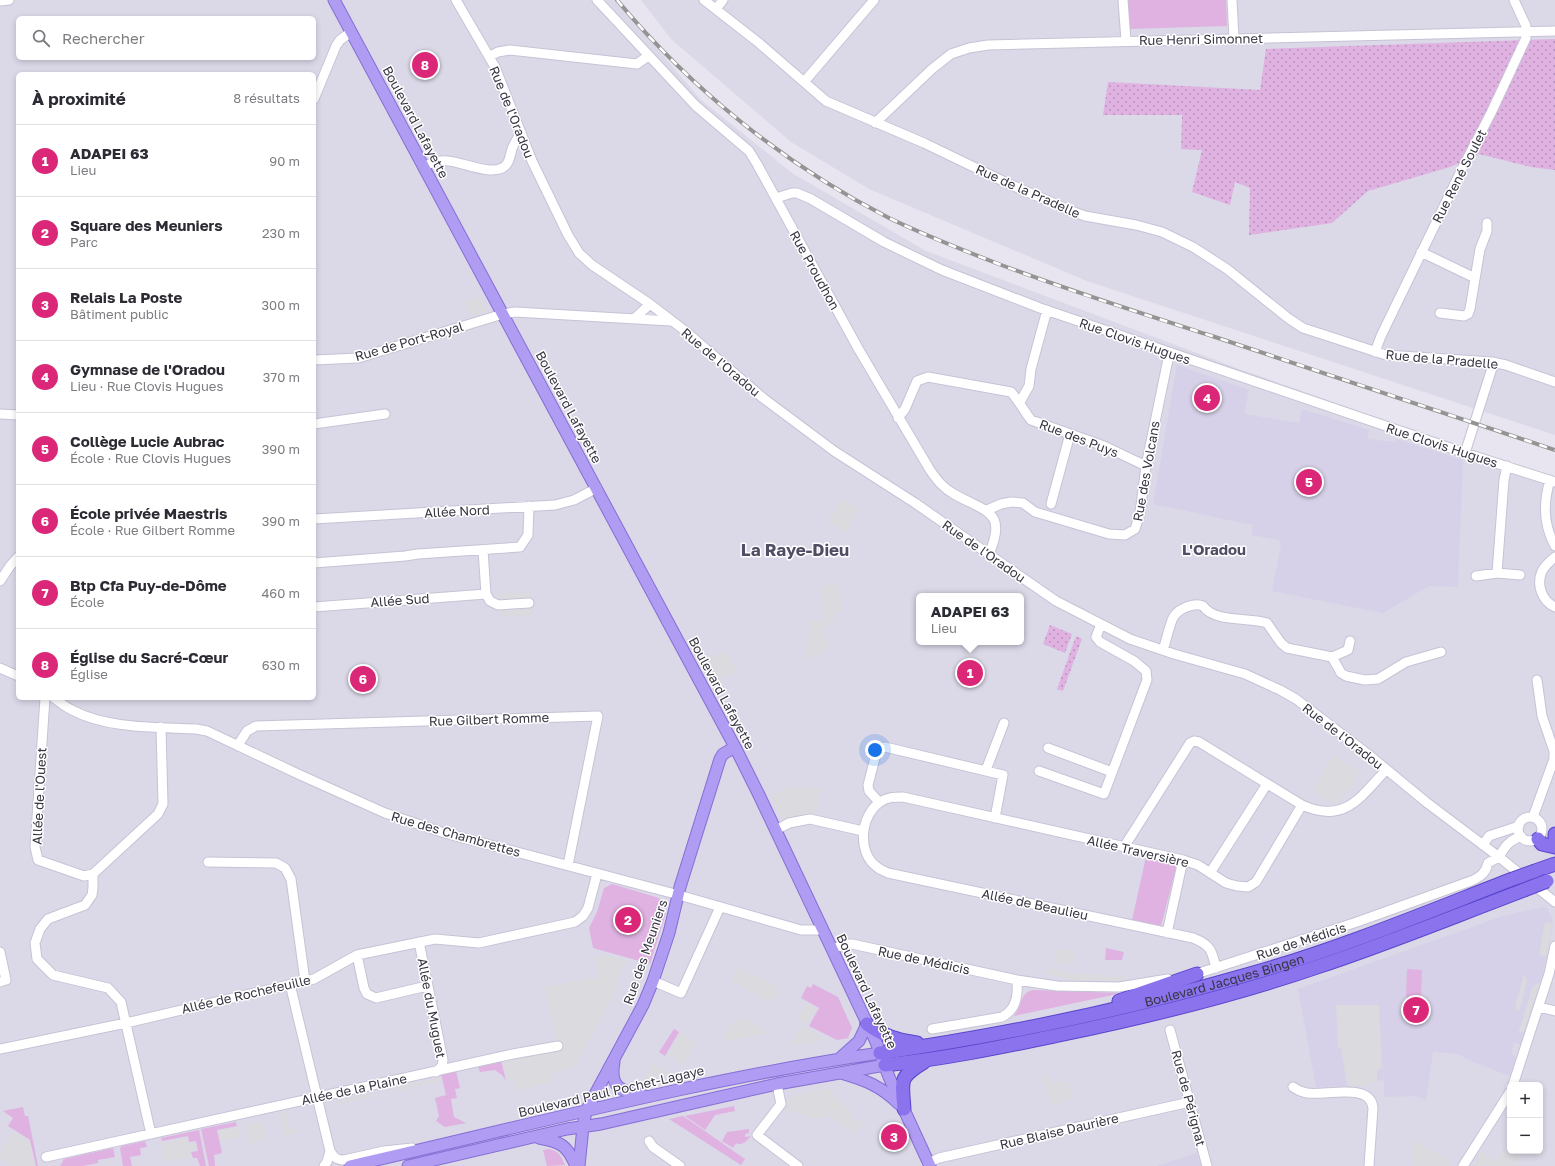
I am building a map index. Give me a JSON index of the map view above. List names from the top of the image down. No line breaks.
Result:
{"streets":{"highway":["Boulevard Jacques Bingen"],"main road":["Boulevard Lafayette","Rue des Meuniers","Boulevard Paul Pochet-Lagaye"],"street":["Rue Henri Simonnet","Rue de l'Oradou","Rue René Soulet","Rue de la Pradelle","Rue Proudhon","Rue de Port-Royal","Rue Clovis Hugues","Rue des Puys","Rue des Volcans","Allée Nord","Allée Sud","Rue Gilbert Romme","Allée de l'Ouest","Rue des Chambrettes","Allée Traversière","Allée de Beaulieu","Rue de Médicis","Allée de Rochefeuille","Allée du Muguet","Allée de la Plaine","Rue de Pérignat","Rue Blaise Daurière"]},"crossings":[["Rue Henri Simonnet","Rue René Soulet"],["Rue Henri Simonnet","Rue de la Pradelle"],["Rue de l'Oradou","Rue de Port-Royal"],["Rue de l'Oradou","Rue de Médicis"],["Boulevard Lafayette","Rue de Port-Royal"],["Boulevard Lafayette","Allée Nord"],["Boulevard Lafayette","Rue des Chambrettes"],["Boulevard Lafayette","Rue de Médicis"],["Boulevard Lafayette","Rue des Meuniers"],["Boulevard Lafayette","Boulevard Jacques Bingen"],["Boulevard Lafayette","Boulevard Paul Pochet-Lagaye"],["Boulevard Lafayette","Rue Blaise Daurière"],["Rue René Soulet","Rue de la Pradelle"],["Rue Proudhon","Rue Clovis Hugues"],["Rue Proudhon","Rue des Puys"],["Rue Proudhon","Rue des Volcans"],["Rue Clovis Hugues","Rue des Volcans"],["Rue des Puys","Rue des Volcans"],["Rue Gilbert Romme","Rue des Chambrettes"],["Rue des Chambrettes","Rue des Meuniers"],["Rue des Chambrettes","Allée de Rochefeuille"],["Allée de Beaulieu","Rue de Médicis"],["Rue des Meuniers","Boulevard Paul Pochet-Lagaye"],["Boulevard Jacques Bingen","Boulevard Paul Pochet-Lagaye"],["Allée de Rochefeuille","Allée du Muguet"],["Allée du Muguet","Allée de la Plaine"],["Rue de Pérignat","Rue Blaise Daurière"]],"districts":["La Raye-Dieu","L'Oradou"],"page":{"search":"Rechercher","pins":["8","4","5","1","6","2","7","3"],"heading":["À proximité","8 résultats"],"list":[{"mark":"1","name":"ADAPEI 63","note":"Lieu","value":"90 m"},{"mark":"2","name":"Square des Meuniers","note":"Parc","value":"230 m"},{"mark":"3","name":"Relais La Poste","note":"Bâtiment public","value":"300 m"},{"mark":"4","name":"Gymnase de l'Oradou","note":"Lieu · Rue Clovis Hugues","value":"370 m"},{"mark":"5","name":"Collège Lucie Aubrac","note":"École · Rue Clovis Hugues","value":"390 m"},{"mark":"6","name":"École privée Maestris","note":"École · Rue Gilbert Romme","value":"390 m"},{"mark":"7","name":"Btp Cfa Puy-de-Dôme","note":"École","value":"460 m"},{"mark":"8","name":"Église du Sacré-Cœur","note":"Église","value":"630 m"}],"popup":["ADAPEI 63","Lieu"],"map_buttons":["+","−"]}}
